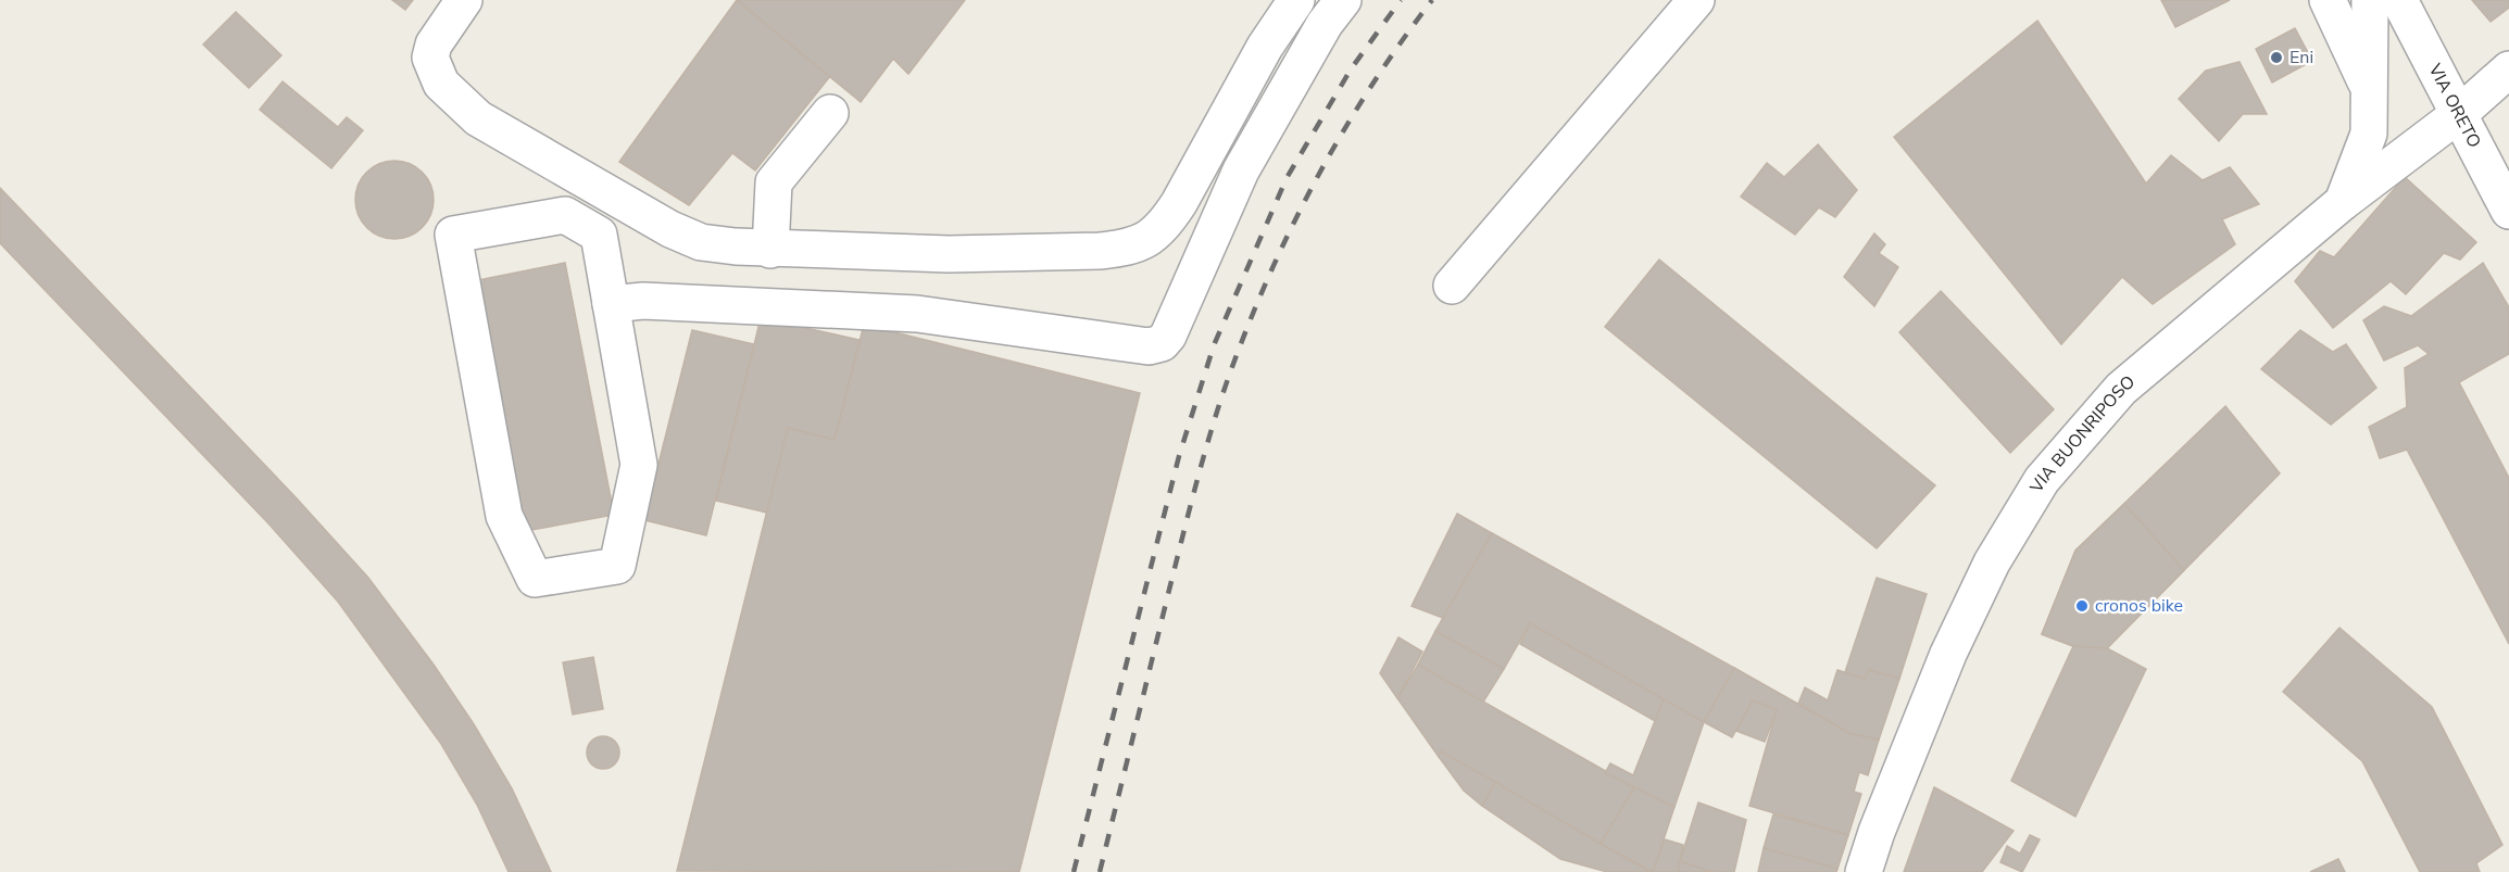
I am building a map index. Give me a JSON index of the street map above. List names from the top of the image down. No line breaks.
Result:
{"streets":{"street":["VIA ORETO","VIA BUONRIPOSO"]},"crossings":[["VIA ORETO","VIA BUONRIPOSO"]],"places":["Eni","cronos bike"]}
